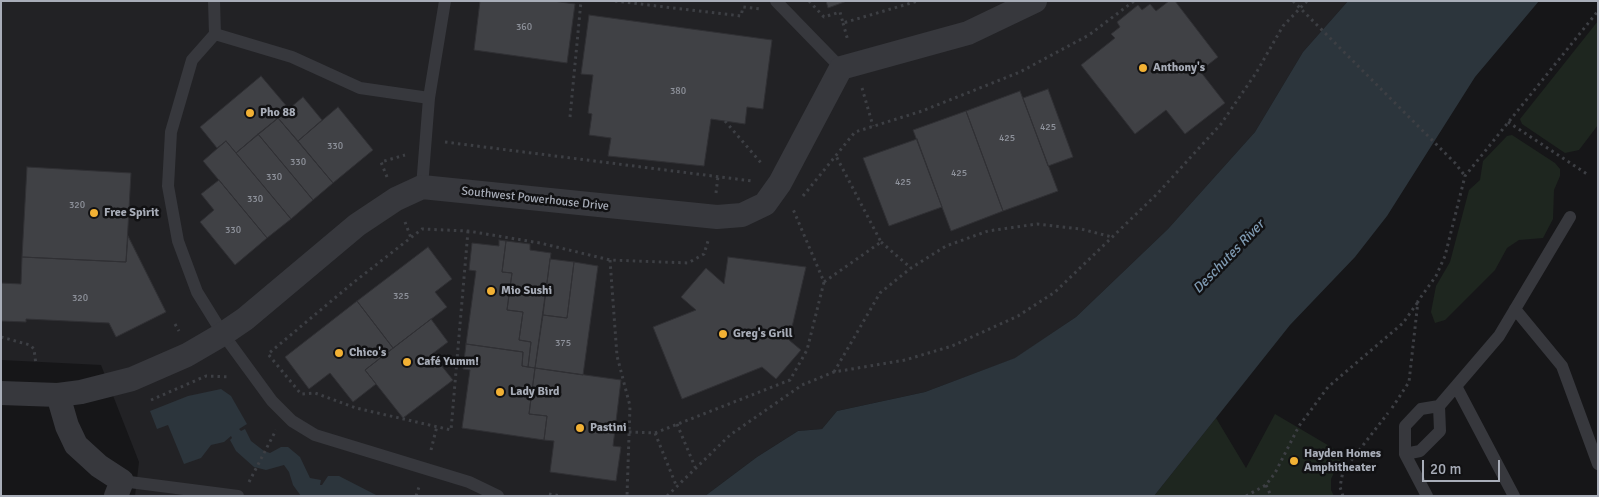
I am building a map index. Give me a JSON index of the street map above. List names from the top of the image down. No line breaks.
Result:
{"streets":{"street":["Southwest Powerhouse Drive"]},"water":["Deschutes River"],"places":["Anthony's","Pho 88","Free Spirit","Mio Sushi","Greg's Grill","Chico's","Café Yumm!","Lady Bird","Pastini","Hayden Homes Amphitheater"],"house_numbers":["360","380","425","425","330","330","425","330","425","330","320","330","325","320","375"],"scale_bar":"20 m"}
